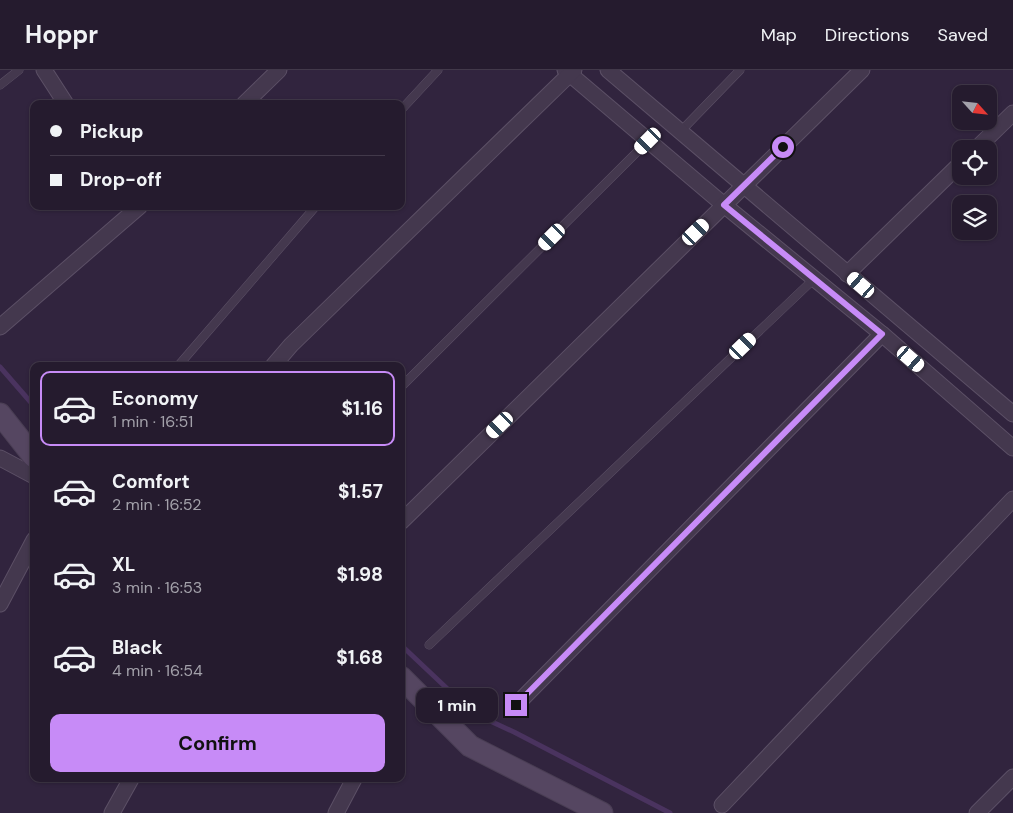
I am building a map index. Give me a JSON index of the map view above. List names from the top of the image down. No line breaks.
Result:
{"north":"bottom right","page":{"header":"Hoppr","nav":["Map","Directions","Saved"],"banner":["Pickup","Drop-off"],"list":[{"name":"Economy","note":"1 min · 16:51","value":"$1.16"},{"name":"Comfort","note":"2 min · 16:52","value":"$1.57"},{"name":"XL","note":"3 min · 16:53","value":"$1.98"},{"name":"Black","note":"4 min · 16:54","value":"$1.68"}],"bubble":"1 min","buttons":"Confirm"}}
